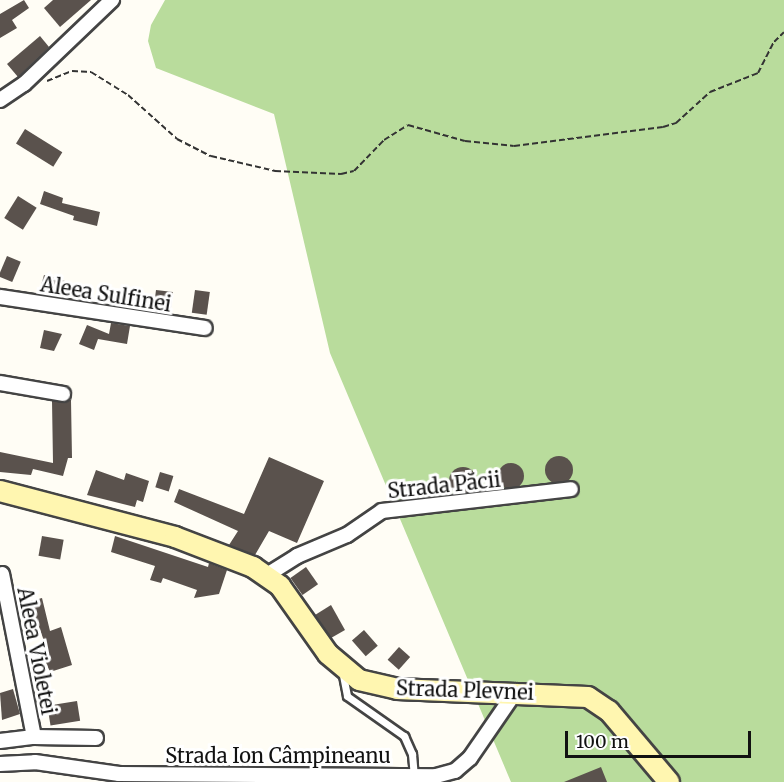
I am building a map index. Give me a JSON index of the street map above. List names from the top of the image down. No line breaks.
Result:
{"streets":{"main road":["Strada Plevnei"],"street":["Aleea Sulfinei","Strada Păcii","Aleea Violetei","Strada Ion Câmpineanu"]},"crossings":[["Strada Păcii","Strada Plevnei"],["Strada Plevnei","Strada Ion Câmpineanu"]],"scale_bar":"100 m"}
